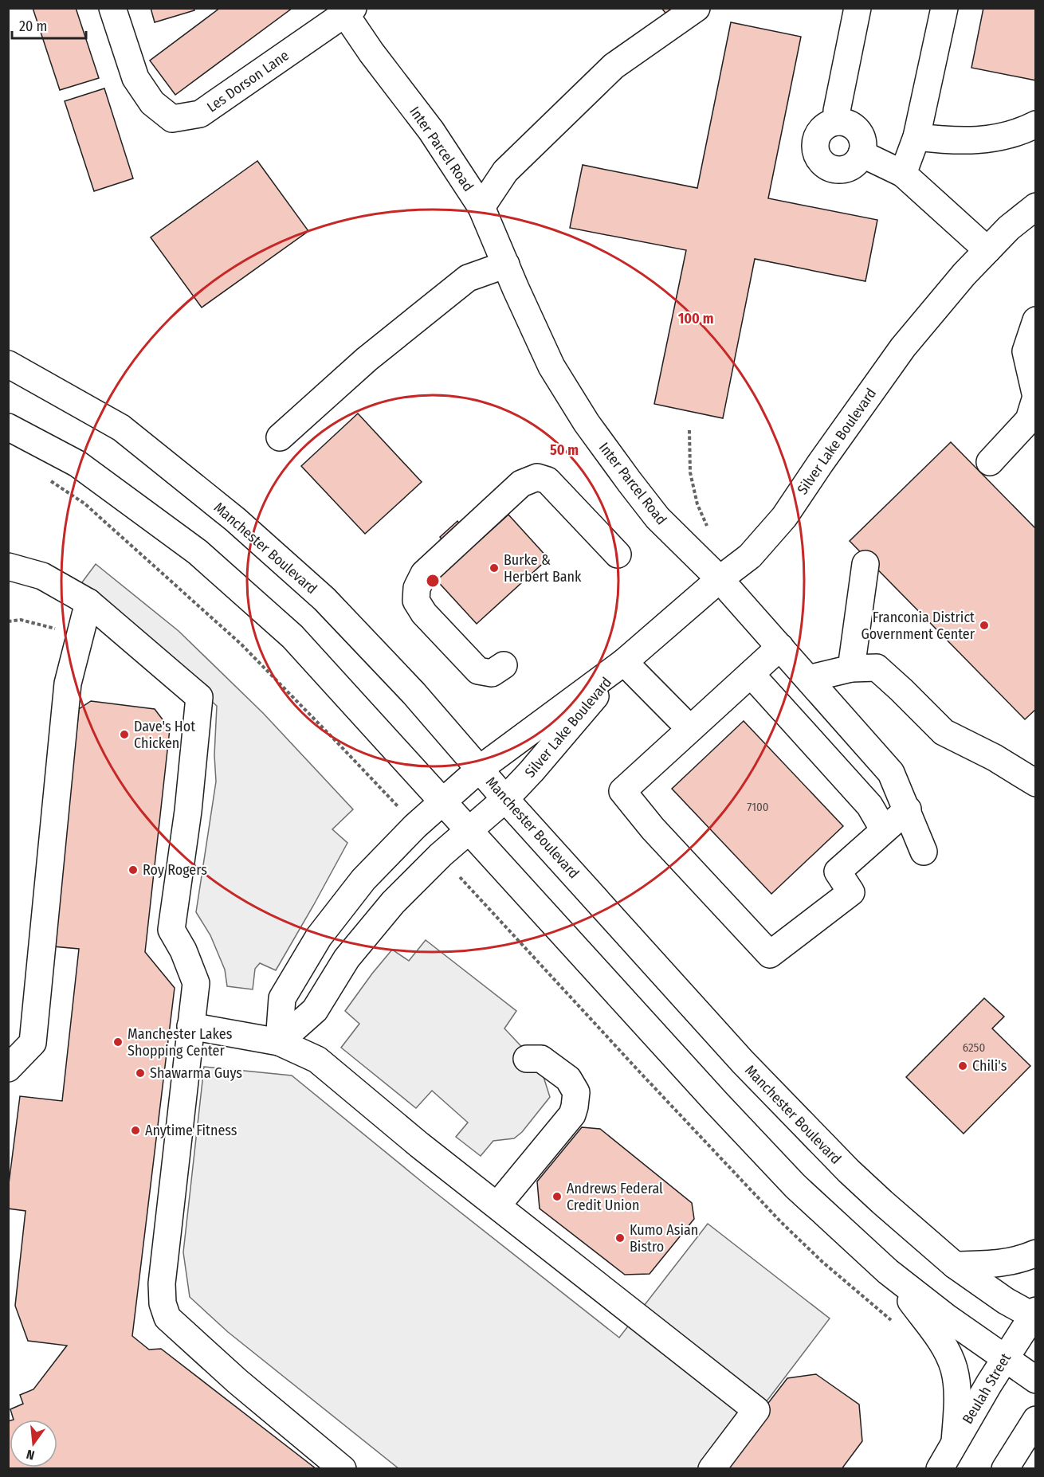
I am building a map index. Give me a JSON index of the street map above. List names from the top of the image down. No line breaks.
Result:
{"streets":{"main road":["Les Dorson Lane","Inter Parcel Road","Silver Lake Boulevard","Manchester Boulevard","Beulah Street"]},"crossings":[["Les Dorson Lane","Inter Parcel Road"],["Inter Parcel Road","Silver Lake Boulevard"],["Silver Lake Boulevard","Manchester Boulevard"],["Manchester Boulevard","Beulah Street"]],"places":["Burke & Herbert Bank","Franconia District Government Center","Dave's Hot Chicken","Roy Rogers","Manchester Lakes Shopping Center","Chili's","Shawarma Guys","Anytime Fitness","Andrews Federal Credit Union","Kumo Asian Bistro"],"house_numbers":["7100","6250"],"scale_bar":"20 m","north":"bottom","rings":["100 m","50 m"]}
